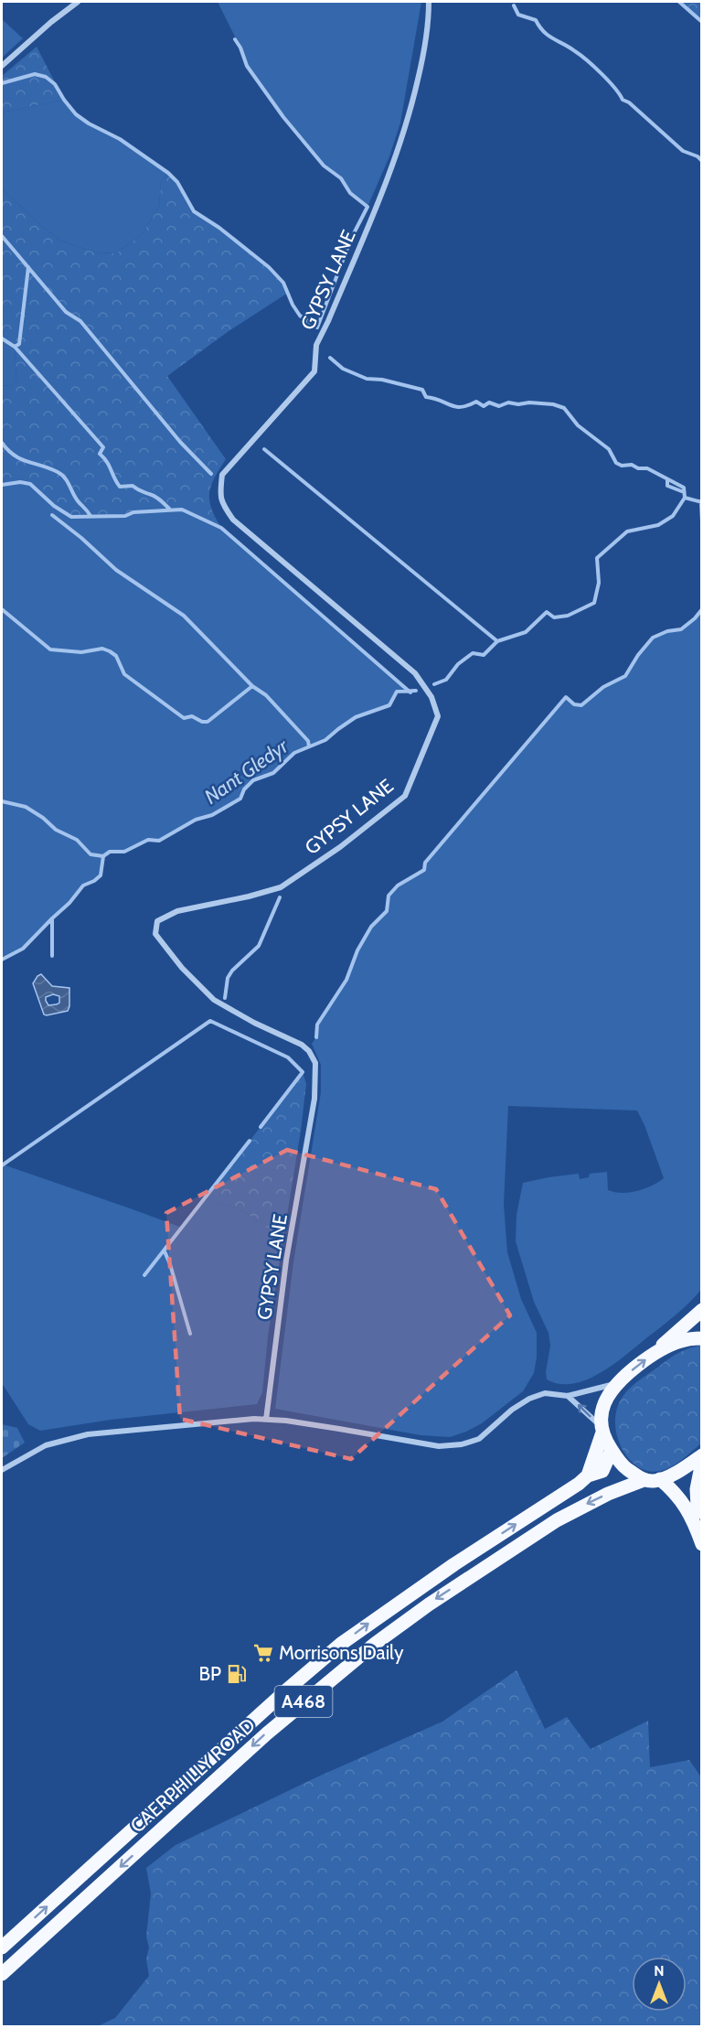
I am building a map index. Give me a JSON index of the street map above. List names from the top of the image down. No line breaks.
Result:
{"streets":{"main road":["A468","CAERPHILLY ROAD"],"street":["GYPSY LANE"]},"water":["Nant Gledyr"],"places":{"supermarket":["Morrisons Daily"],"fuel station":["BP"]},"north":"top"}
